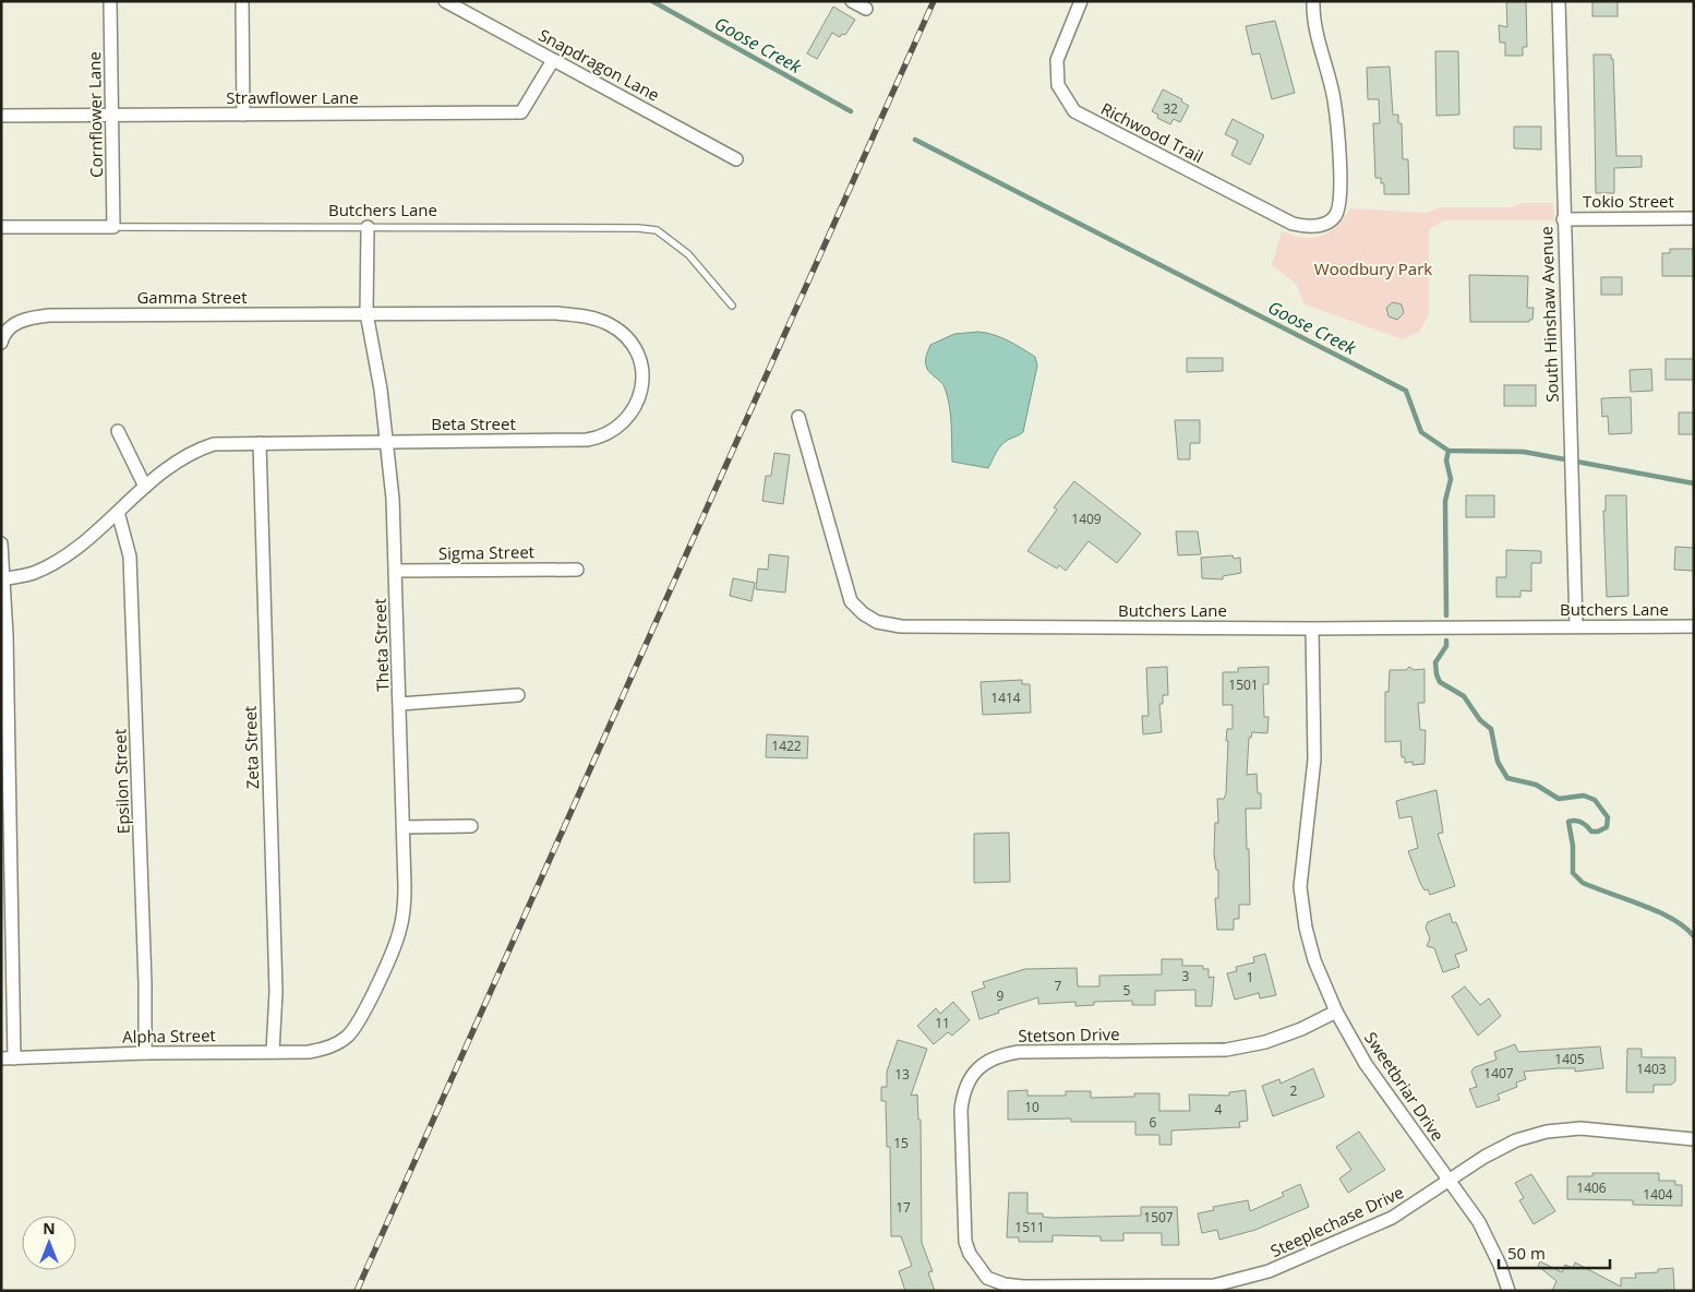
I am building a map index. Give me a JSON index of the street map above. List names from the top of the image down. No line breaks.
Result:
{"streets":{"street":["Snapdragon Lane","Strawflower Lane","Cornflower Lane","Richwood Trail","Tokio Street","Butchers Lane","Gamma Street","South Hinshaw Avenue","Beta Street","Sigma Street","Theta Street","Zeta Street","Epsilon Street","Stetson Drive","Alpha Street","Sweetbriar Drive","Steeplechase Drive"]},"crossings":[["Snapdragon Lane","Strawflower Lane"],["Strawflower Lane","Cornflower Lane"],["Cornflower Lane","Butchers Lane"],["Tokio Street","South Hinshaw Avenue"],["Butchers Lane","South Hinshaw Avenue"],["Butchers Lane","Theta Street"],["Butchers Lane","Sweetbriar Drive"],["Gamma Street","Beta Street"],["Gamma Street","Theta Street"],["Beta Street","Theta Street"],["Beta Street","Zeta Street"],["Beta Street","Epsilon Street"],["Sigma Street","Theta Street"],["Theta Street","Alpha Street"],["Zeta Street","Alpha Street"],["Epsilon Street","Alpha Street"],["Stetson Drive","Sweetbriar Drive"],["Stetson Drive","Steeplechase Drive"],["Sweetbriar Drive","Steeplechase Drive"]],"water":["Goose Creek"],"parks":["Woodbury Park"],"house_numbers":["32","1409","1501","1414","1422","3","1","7","5","9","11","1405","1403","1407","13","2","10","4","6","15","1406","1404","17","1507","1511"],"scale_bar":"50 m","north":"top"}
